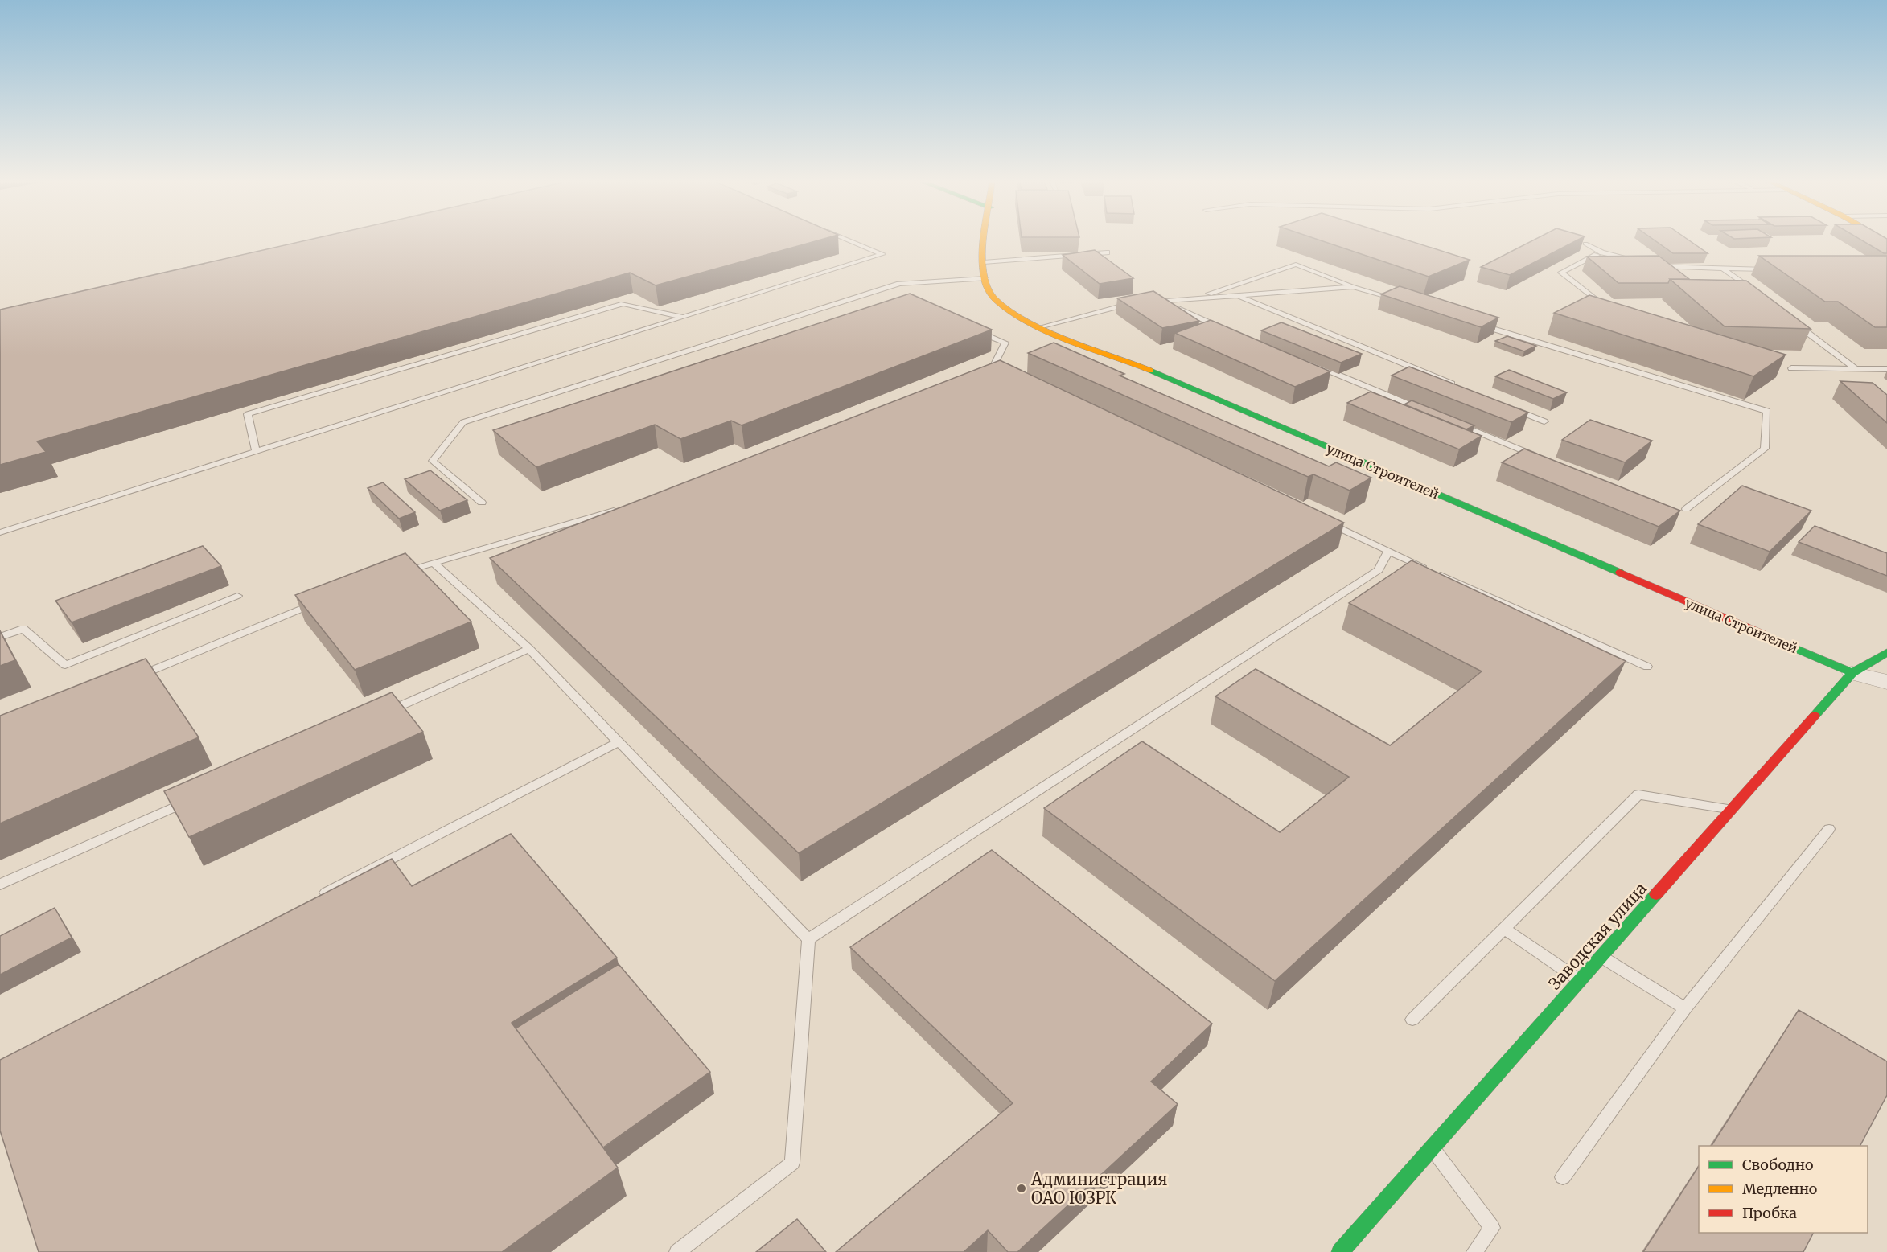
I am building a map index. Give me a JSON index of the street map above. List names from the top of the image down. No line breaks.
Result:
{"streets":{"street":["улица Строителей","Заводская улица"]},"crossings":[["улица Строителей","Заводская улица"]],"places":["Администрация ОАО ЮЗРК"],"legend":["Свободно","Медленно","Пробка"]}
